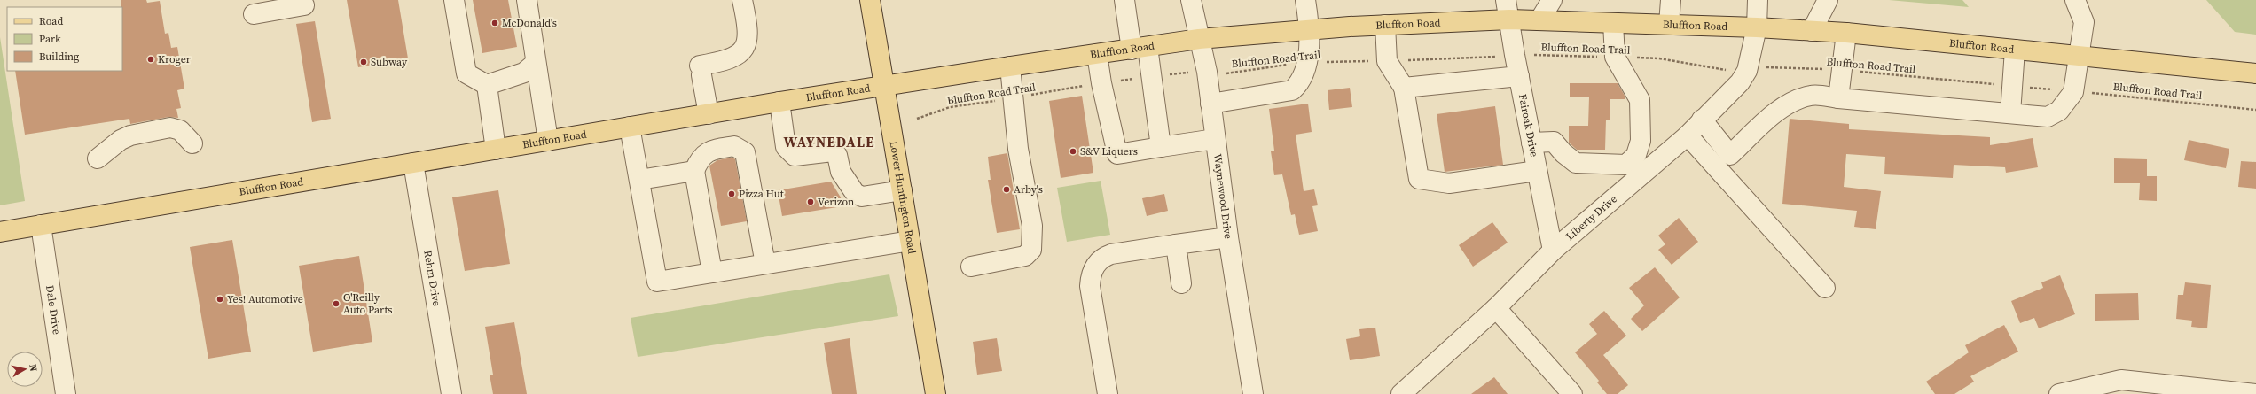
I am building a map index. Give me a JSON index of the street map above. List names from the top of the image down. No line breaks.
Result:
{"streets":{"main road":["Bluffton Road","Lower Huntington Road"],"street":["Fairoak Drive","Waynewood Drive","Liberty Drive","Rehm Drive","Dale Drive"],"path":["Bluffton Road Trail"]},"crossings":[["Bluffton Road","Fairoak Drive"],["Bluffton Road","Waynewood Drive"],["Bluffton Road","Lower Huntington Road"],["Bluffton Road","Liberty Drive"],["Bluffton Road","Rehm Drive"],["Bluffton Road","Dale Drive"],["Bluffton Road Trail","Fairoak Drive"],["Bluffton Road Trail","Waynewood Drive"],["Bluffton Road Trail","Liberty Drive"],["Fairoak Drive","Liberty Drive"]],"districts":["WAYNEDALE"],"places":["McDonald's","Kroger","Subway","S&V Liquers","Arby's","Pizza Hut","Verizon","Yes! Automotive","O'Reilly Auto Parts"],"legend":["Road","Park","Building"],"north":"right"}
